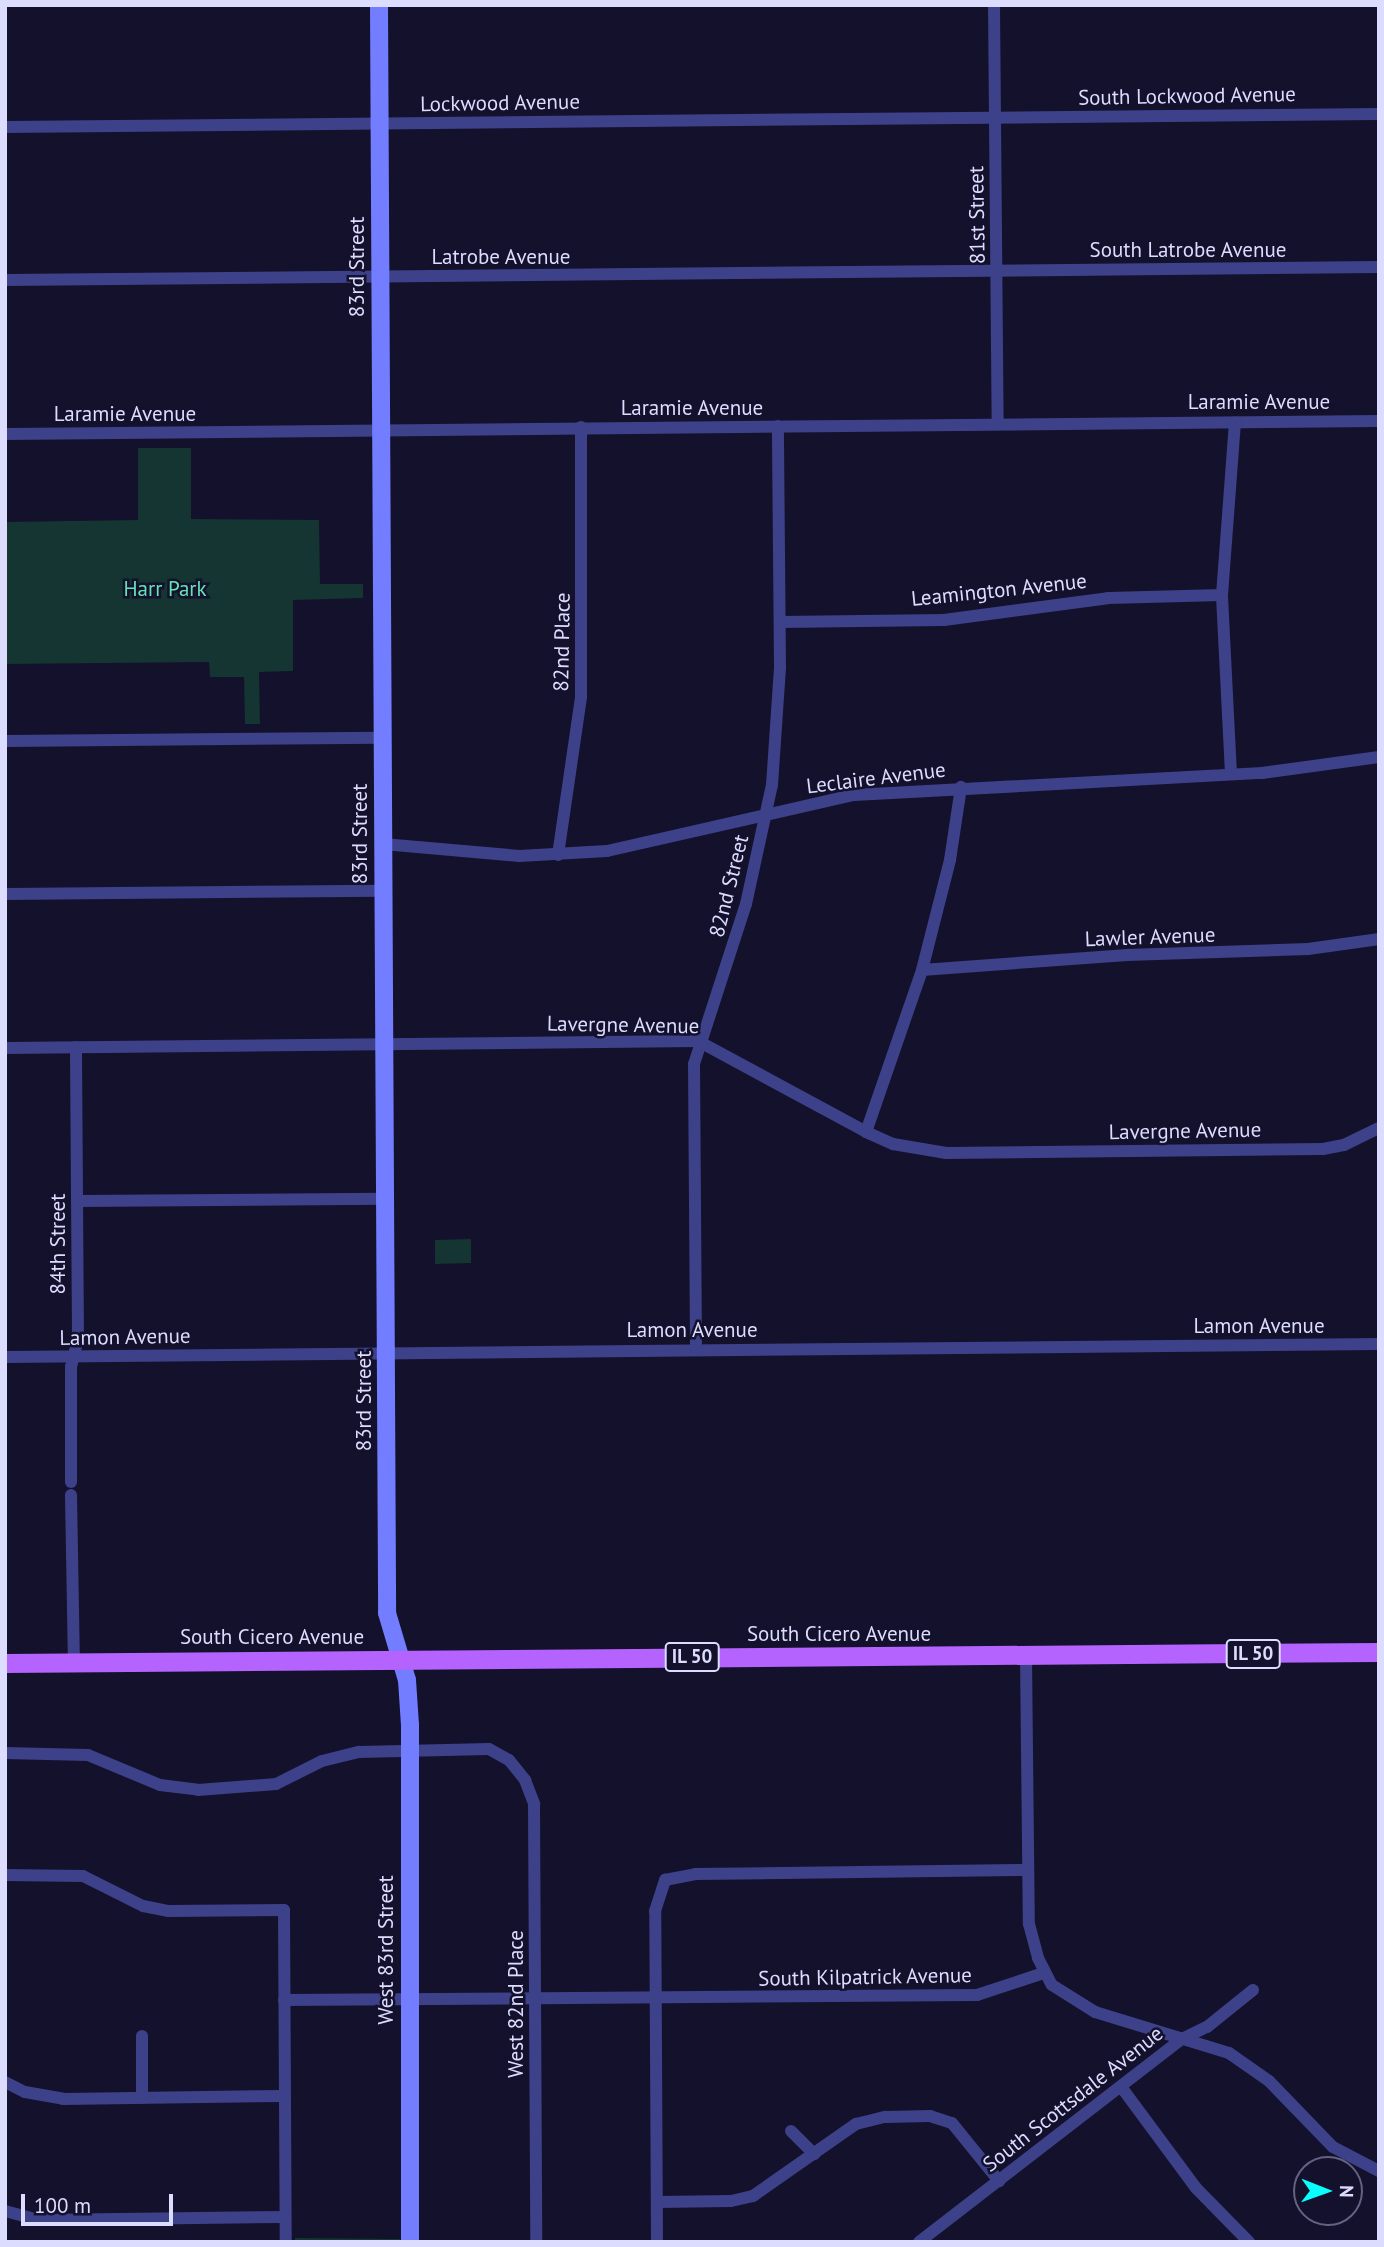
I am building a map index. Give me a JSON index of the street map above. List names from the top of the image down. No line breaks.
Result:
{"streets":{"main road":["South Cicero Avenue","IL 50"],"street":["South Lockwood Avenue","Lockwood Avenue","81st Street","South Latrobe Avenue","Latrobe Avenue","83rd Street","Laramie Avenue","Leamington Avenue","82nd Place","Leclaire Avenue","82nd Street","Lawler Avenue","Lavergne Avenue","84th Street","Lamon Avenue","West 83rd Street","South Kilpatrick Avenue","West 82nd Place","South Scottsdale Avenue"]},"crossings":[["South Lockwood Avenue","Lockwood Avenue"],["South Lockwood Avenue","81st Street"],["Lockwood Avenue","81st Street"],["Lockwood Avenue","83rd Street"],["81st Street","South Latrobe Avenue"],["81st Street","Latrobe Avenue"],["81st Street","Laramie Avenue"],["South Latrobe Avenue","Latrobe Avenue"],["Latrobe Avenue","83rd Street"],["83rd Street","Laramie Avenue"],["83rd Street","Leclaire Avenue"],["83rd Street","Lavergne Avenue"],["83rd Street","Lamon Avenue"],["83rd Street","South Cicero Avenue"],["83rd Street","West 83rd Street"],["Laramie Avenue","82nd Place"],["Laramie Avenue","82nd Street"],["Leamington Avenue","82nd Street"],["82nd Place","Leclaire Avenue"],["Leclaire Avenue","82nd Street"],["82nd Street","Lavergne Avenue"],["82nd Street","Lamon Avenue"],["Lavergne Avenue","84th Street"],["84th Street","Lamon Avenue"],["84th Street","South Cicero Avenue"],["South Cicero Avenue","West 83rd Street"],["West 83rd Street","South Kilpatrick Avenue"],["West 83rd Street","West 82nd Place"],["South Kilpatrick Avenue","West 82nd Place"]],"parks":["Harr Park"],"scale_bar":"100 m","north":"right"}
